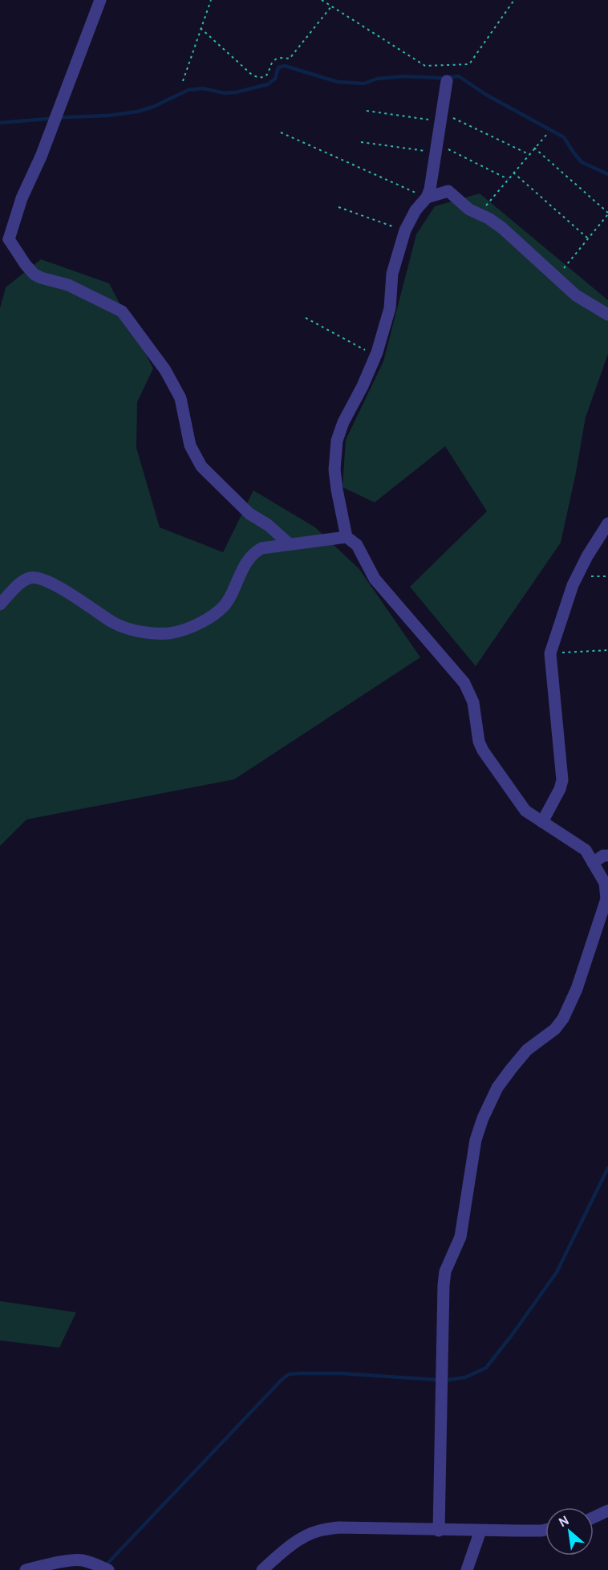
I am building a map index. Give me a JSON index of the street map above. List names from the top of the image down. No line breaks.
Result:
{"north":"top left"}
